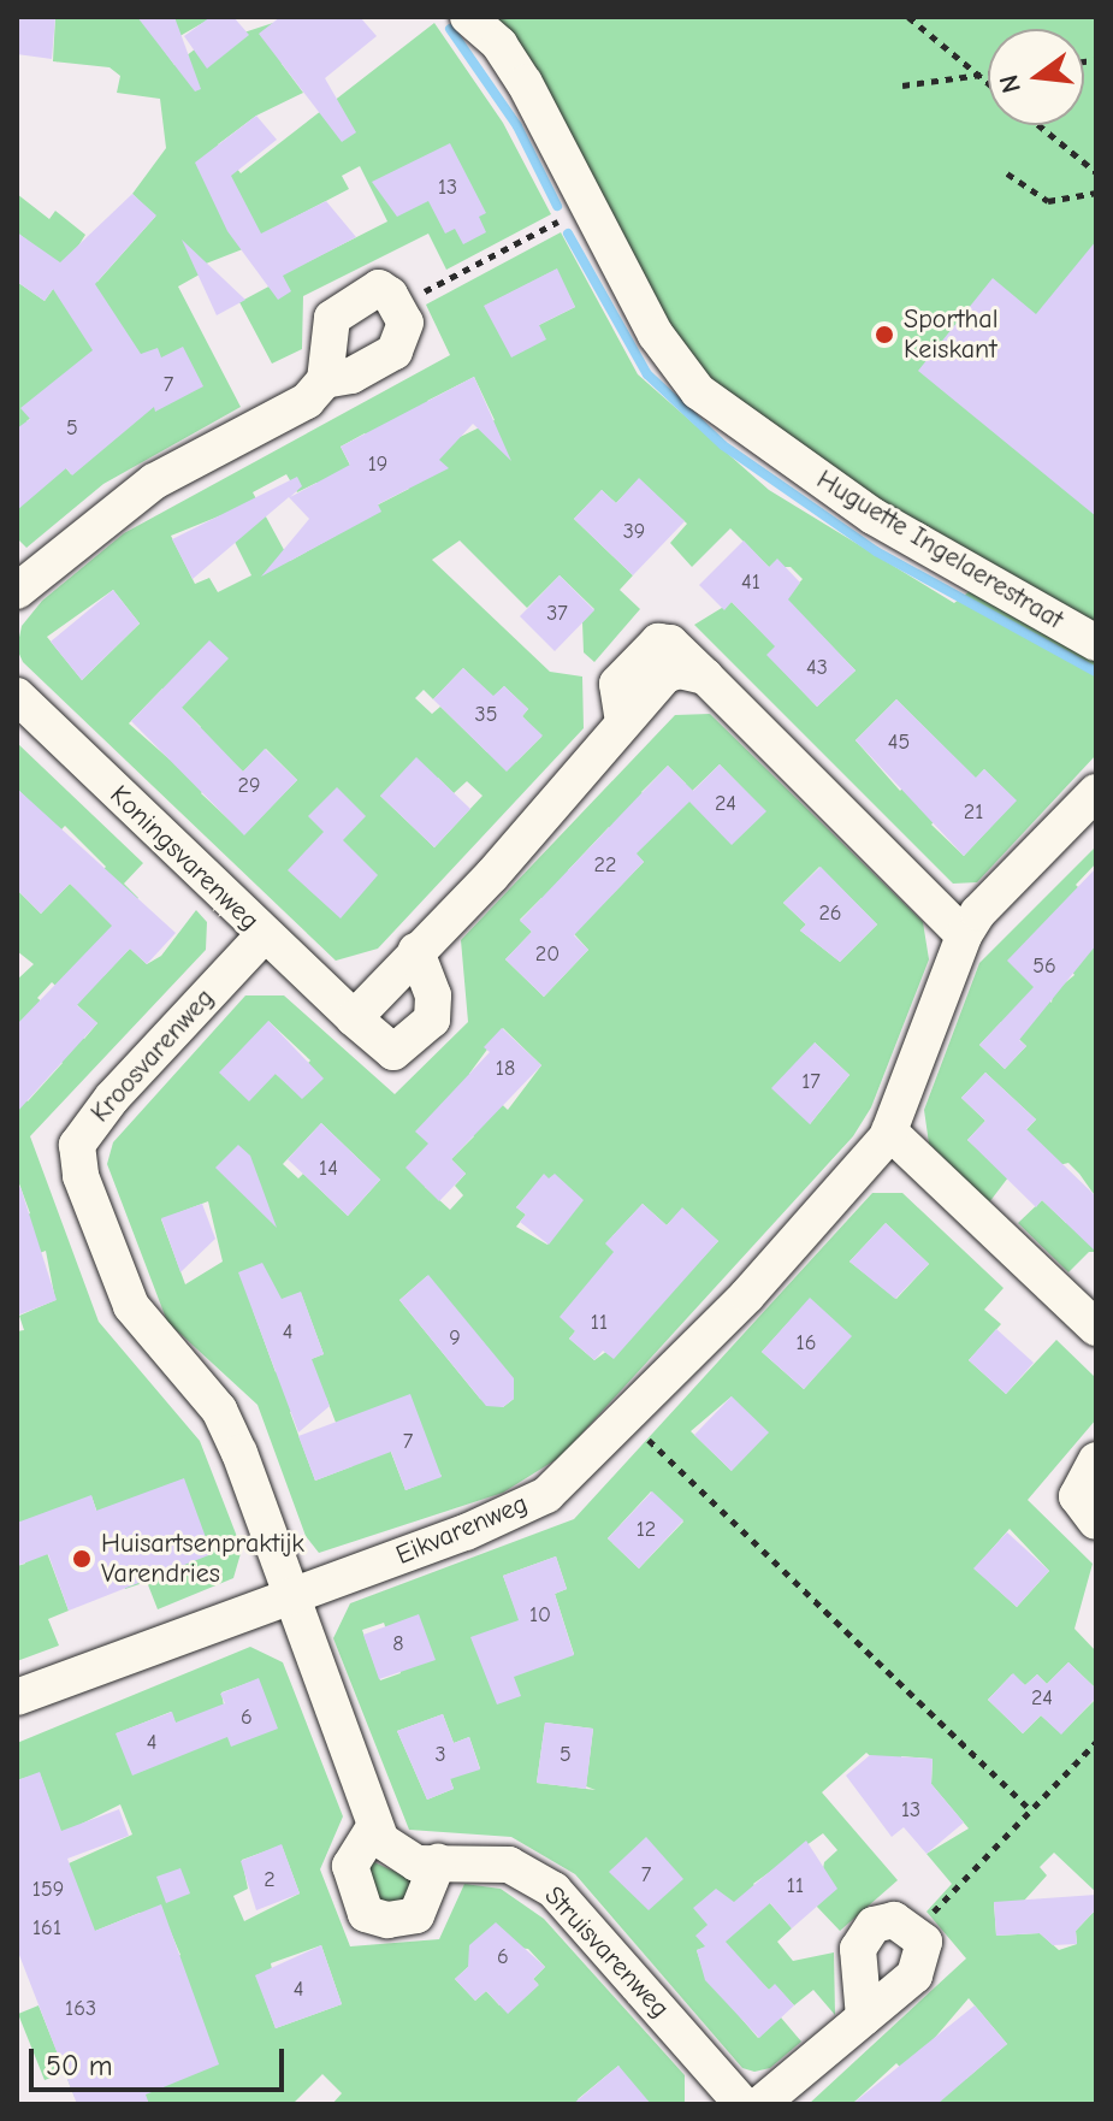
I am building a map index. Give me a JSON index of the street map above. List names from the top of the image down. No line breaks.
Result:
{"streets":{"street":["Huguette Ingelaerestraat","Koningsvarenweg","Kroosvarenweg","Eikvarenweg","Struisvarenweg"]},"crossings":[["Koningsvarenweg","Kroosvarenweg"],["Kroosvarenweg","Eikvarenweg"],["Kroosvarenweg","Struisvarenweg"],["Eikvarenweg","Struisvarenweg"]],"places":["Sporthal Keiskant","Huisartsenpraktijk Varendries"],"house_numbers":["13","7","5","19","39","41","37","43","35","45","29","24","21","22","26","20","56","18","17","14","11","4","9","16","7","12","10","8","24","6","4","3","5","13","7","2","11","159","161","6","4","163"],"scale_bar":"50 m","north":"left"}
